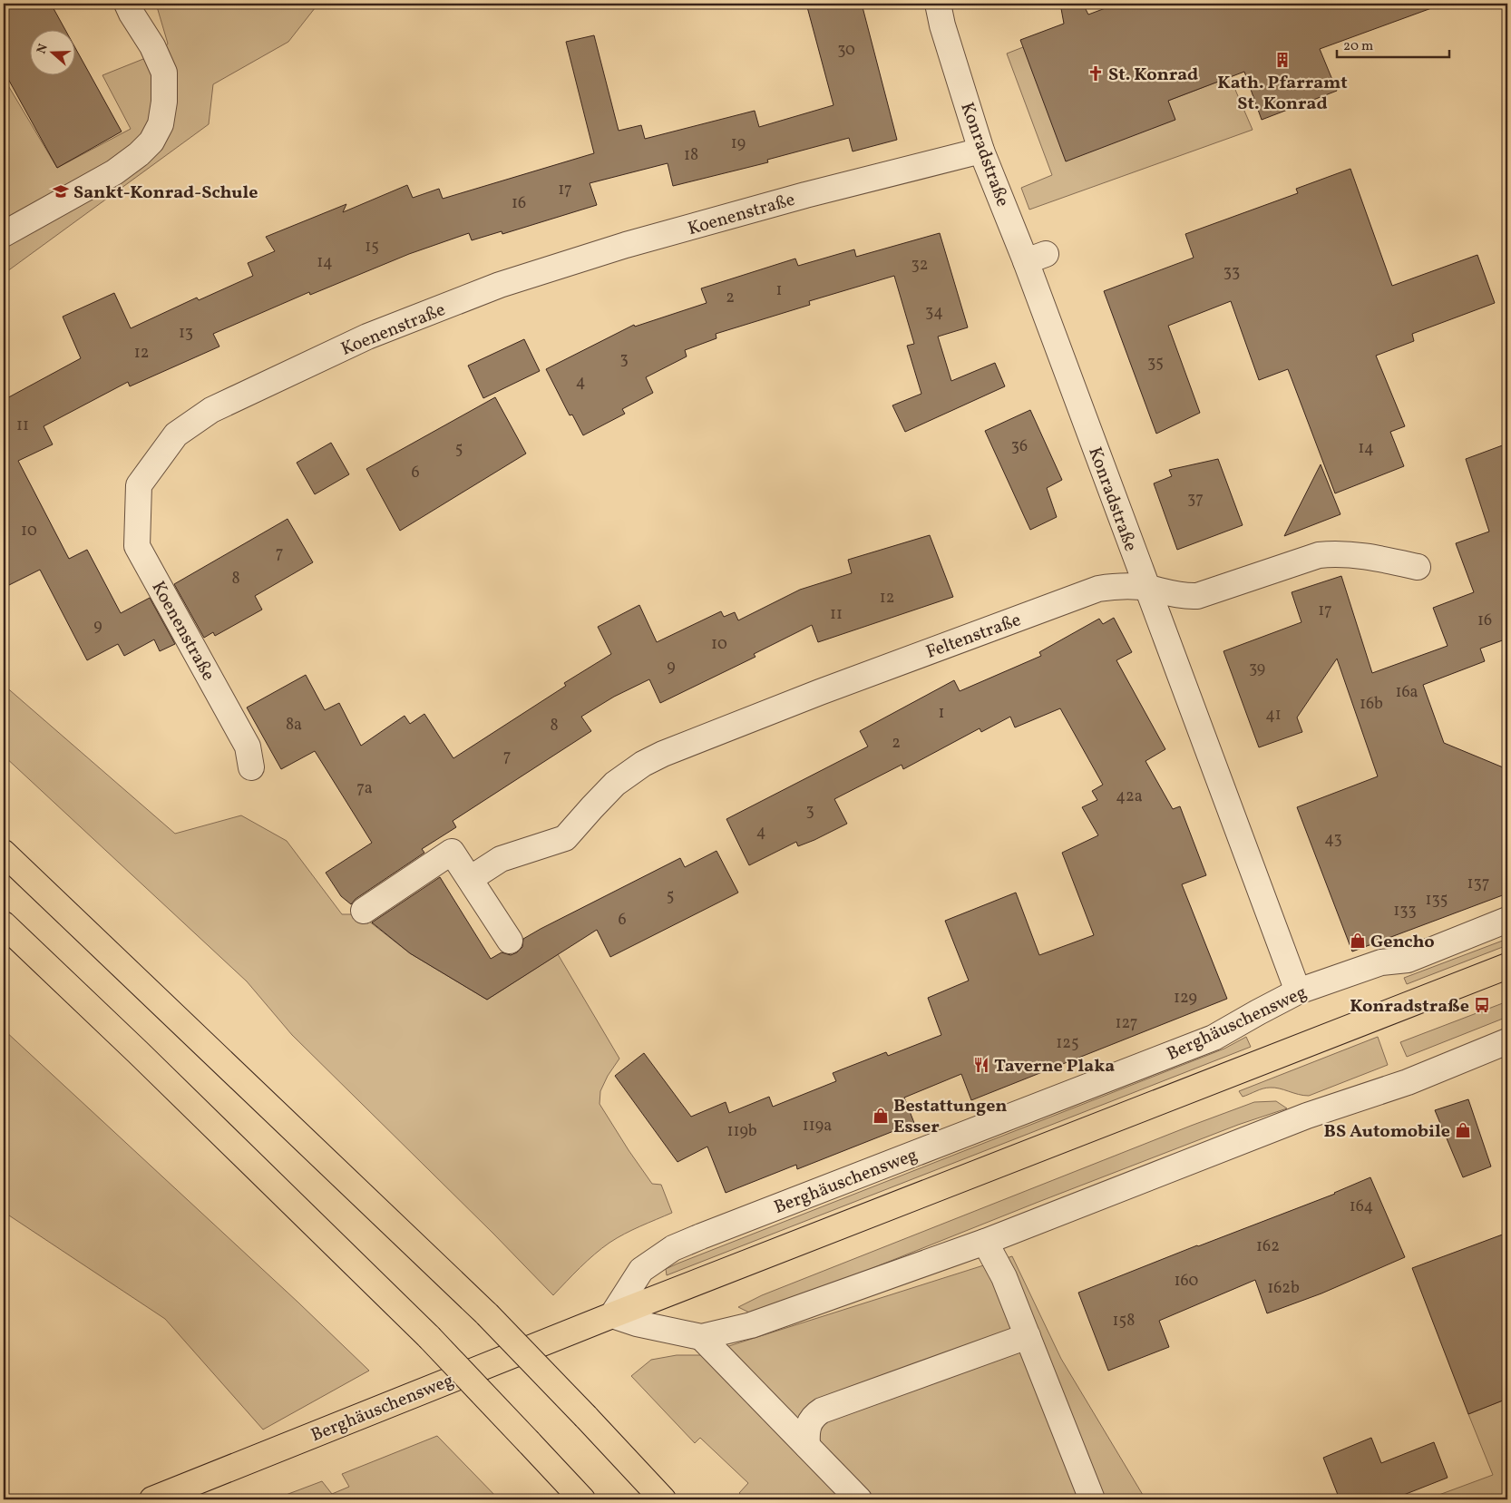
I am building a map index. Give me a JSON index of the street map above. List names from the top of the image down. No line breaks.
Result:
{"streets":{"main road":["Berghäuschensweg"],"street":["Konradstraße","Koenenstraße","Feltenstraße"]},"crossings":[["Konradstraße","Koenenstraße"],["Konradstraße","Feltenstraße"],["Konradstraße","Berghäuschensweg"]],"places":{"building":["Kath. Pfarramt St. Konrad"],"church":["St. Konrad"],"school or university":["Sankt-Konrad-Schule"],"shop":["Gencho","Bestattungen Esser","BS Automobile"],"bus stop":["Konradstraße"],"restaurant":["Taverne Plaka"]},"house_numbers":["30","19","18","17","16","15","14","32","33","1","2","34","13","12","3","35","4","11","36","14","5","6","37","10","7","8","12","17","11","16","9","10","9","39","16a","16b","1","41","8a","8","2","7","7a","42a","3","4","43","137","5","135","133","6","129","127","125","119a","119b","164","162","160","162b","158"],"scale_bar":"20 m","north":"left"}
